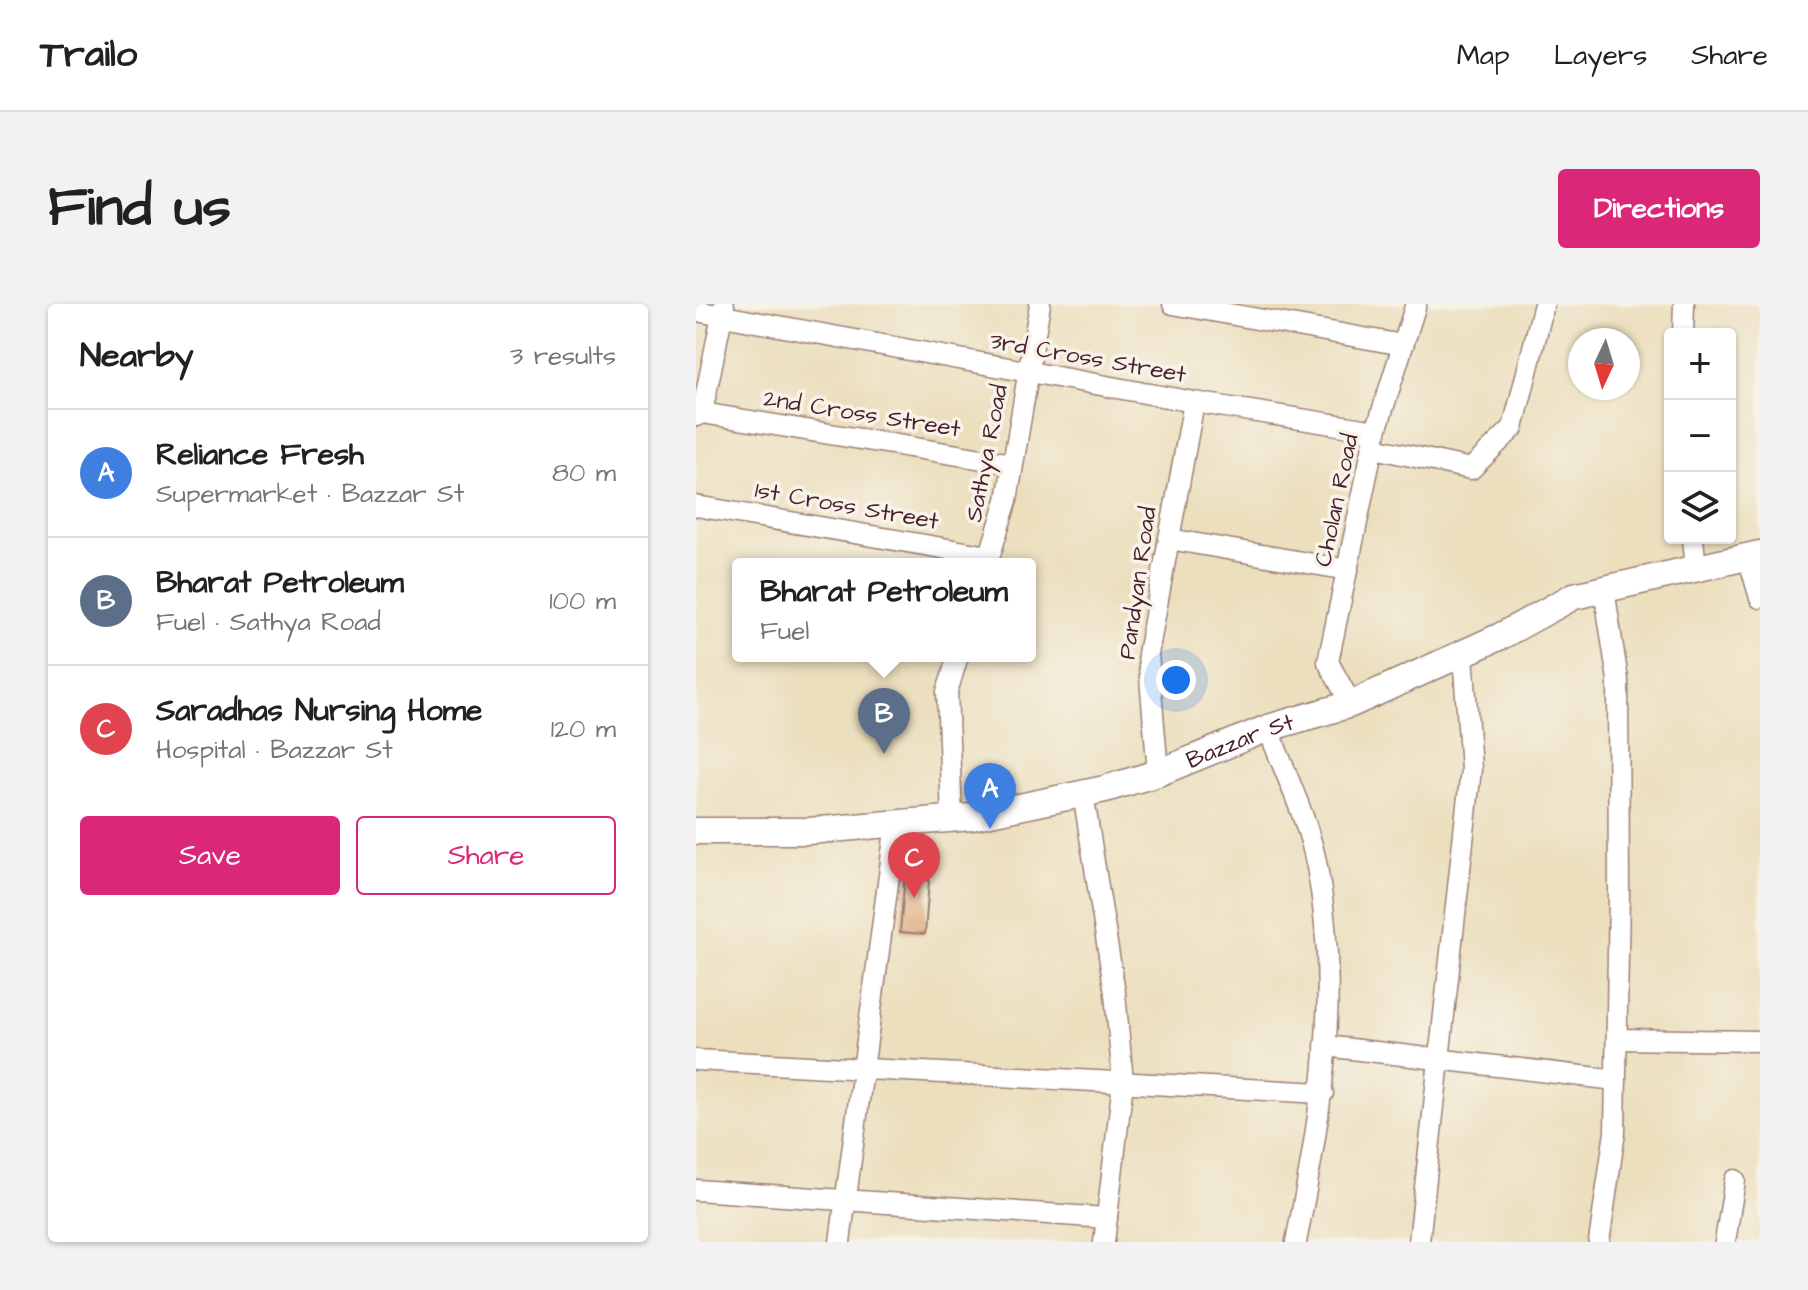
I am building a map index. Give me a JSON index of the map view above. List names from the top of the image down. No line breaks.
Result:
{"streets":{"main road":["Bazzar St"],"street":["3rd Cross Street","2nd Cross Street","Sathya Road","Cholan Road","1st Cross Street","Pandyan Road"]},"crossings":[["3rd Cross Street","Sathya Road"],["3rd Cross Street","Cholan Road"],["3rd Cross Street","Pandyan Road"],["2nd Cross Street","Sathya Road"],["Cholan Road","Bazzar St"],["Pandyan Road","Bazzar St"]],"north":"bottom","page":{"header":"Trailo","nav":["Map","Layers","Share"],"title":"Find us","buttons":["Directions",["Save","Share"]],"heading":["Nearby","3 results"],"map_buttons":["+","−"],"list":[{"mark":"A","name":"Reliance Fresh","note":"Supermarket · Bazzar St","value":"80 m"},{"mark":"B","name":"Bharat Petroleum","note":"Fuel · Sathya Road","value":"100 m"},{"mark":"C","name":"Saradhas Nursing Home","note":"Hospital · Bazzar St","value":"120 m"}],"popup":["Bharat Petroleum","Fuel"],"pins":["B","A","C"]}}
